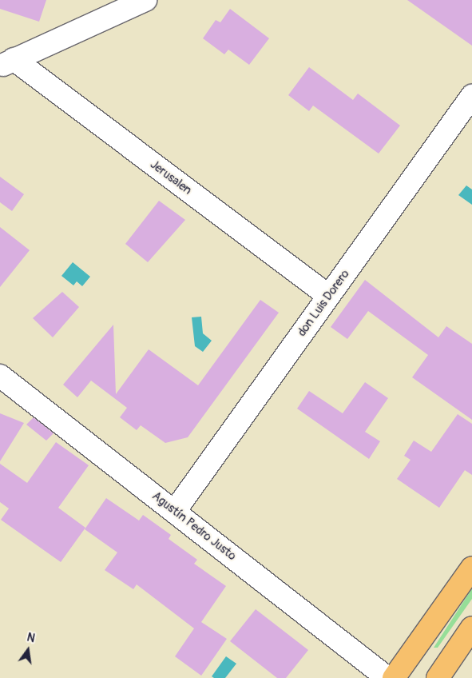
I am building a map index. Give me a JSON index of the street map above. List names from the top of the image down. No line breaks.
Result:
{"streets":{"street":["Jerusalen","don Luis Dorero","Agustín Pedro Justo"]},"crossings":[["Jerusalen","don Luis Dorero"],["don Luis Dorero","Agustín Pedro Justo"]],"north":"top"}
